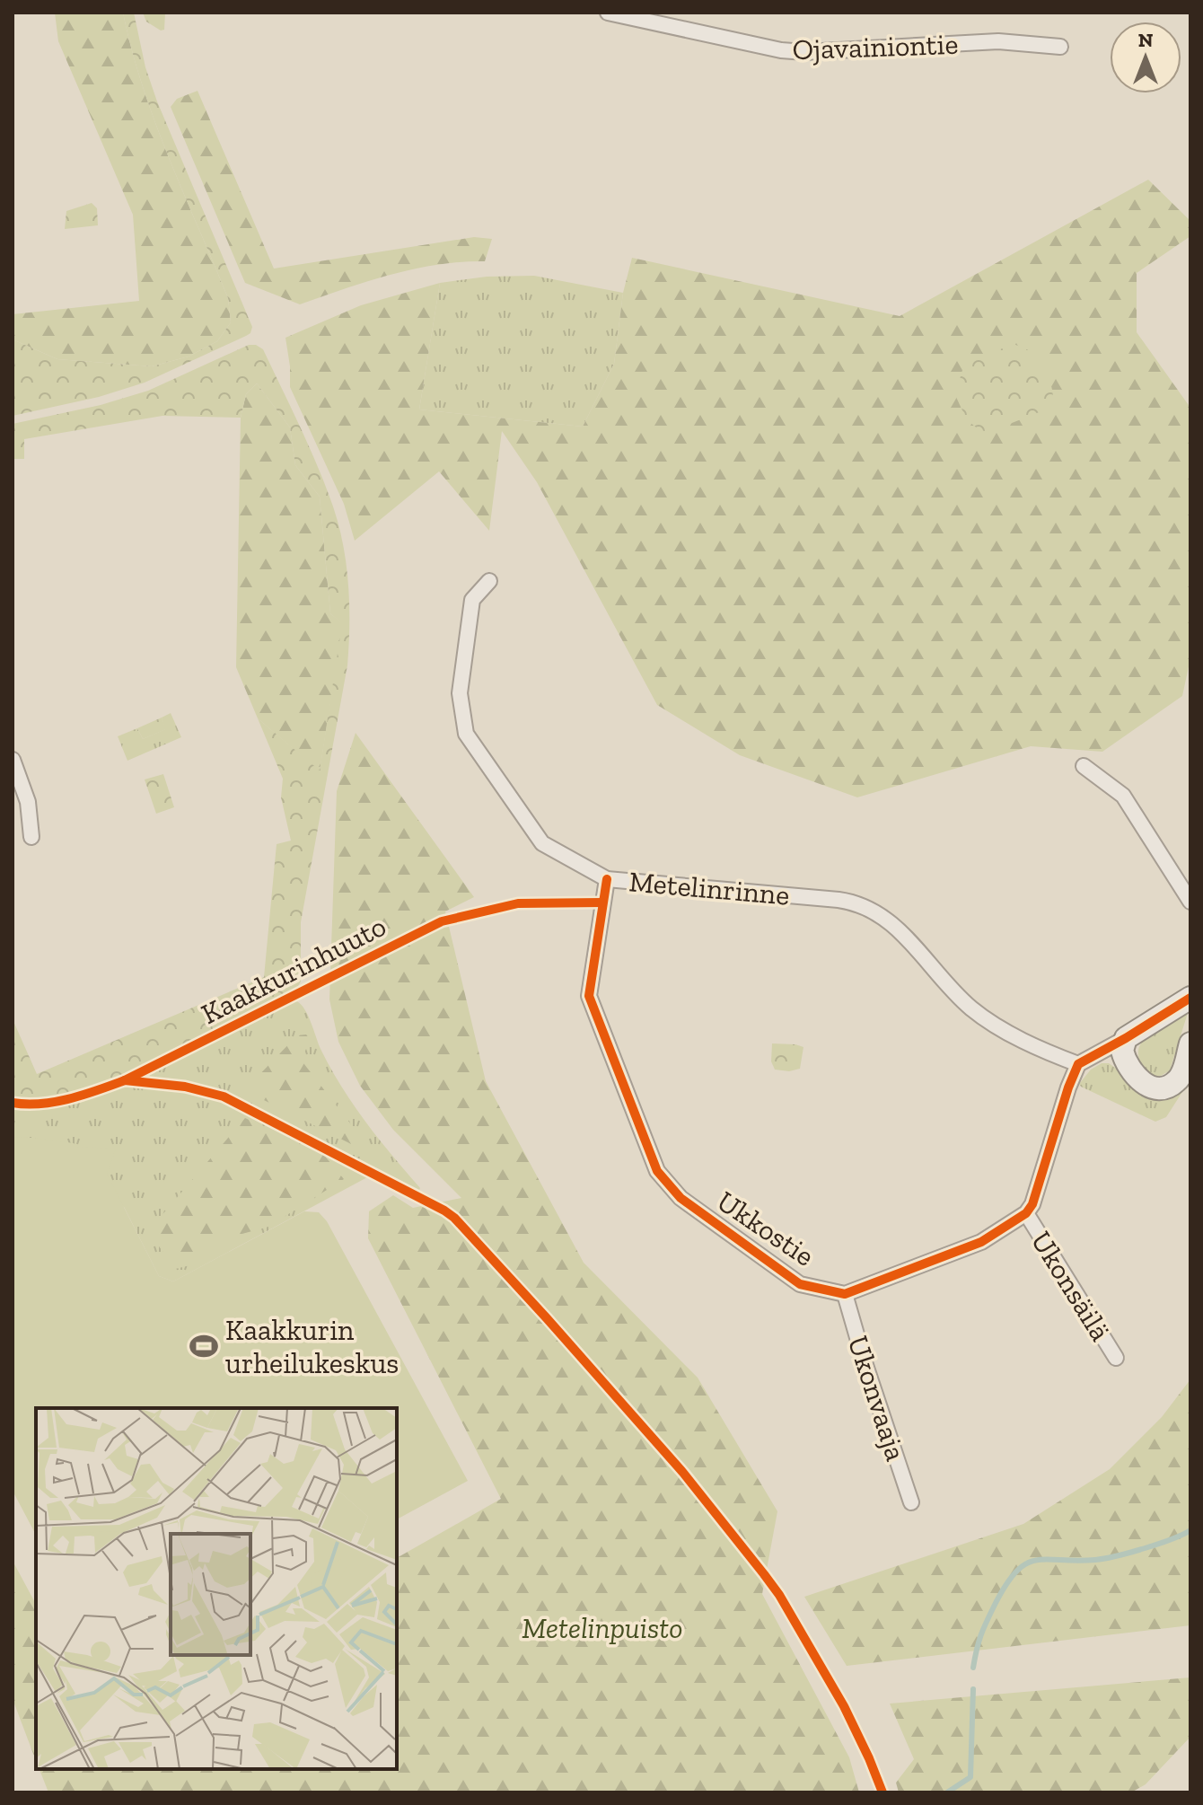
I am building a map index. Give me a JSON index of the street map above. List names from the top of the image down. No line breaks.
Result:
{"streets":{"street":["Ojavainiontie","Metelinrinne","Ukkostie","Ukonsäilä","Ukonvaaja"],"cycle path":["Kaakkurinhuuto"]},"crossings":[["Metelinrinne","Ukkostie"],["Ukkostie","Ukonvaaja"]],"parks":["Metelinpuisto"],"places":{"sports":["Kaakkurin urheilukeskus"]},"north":"top"}
